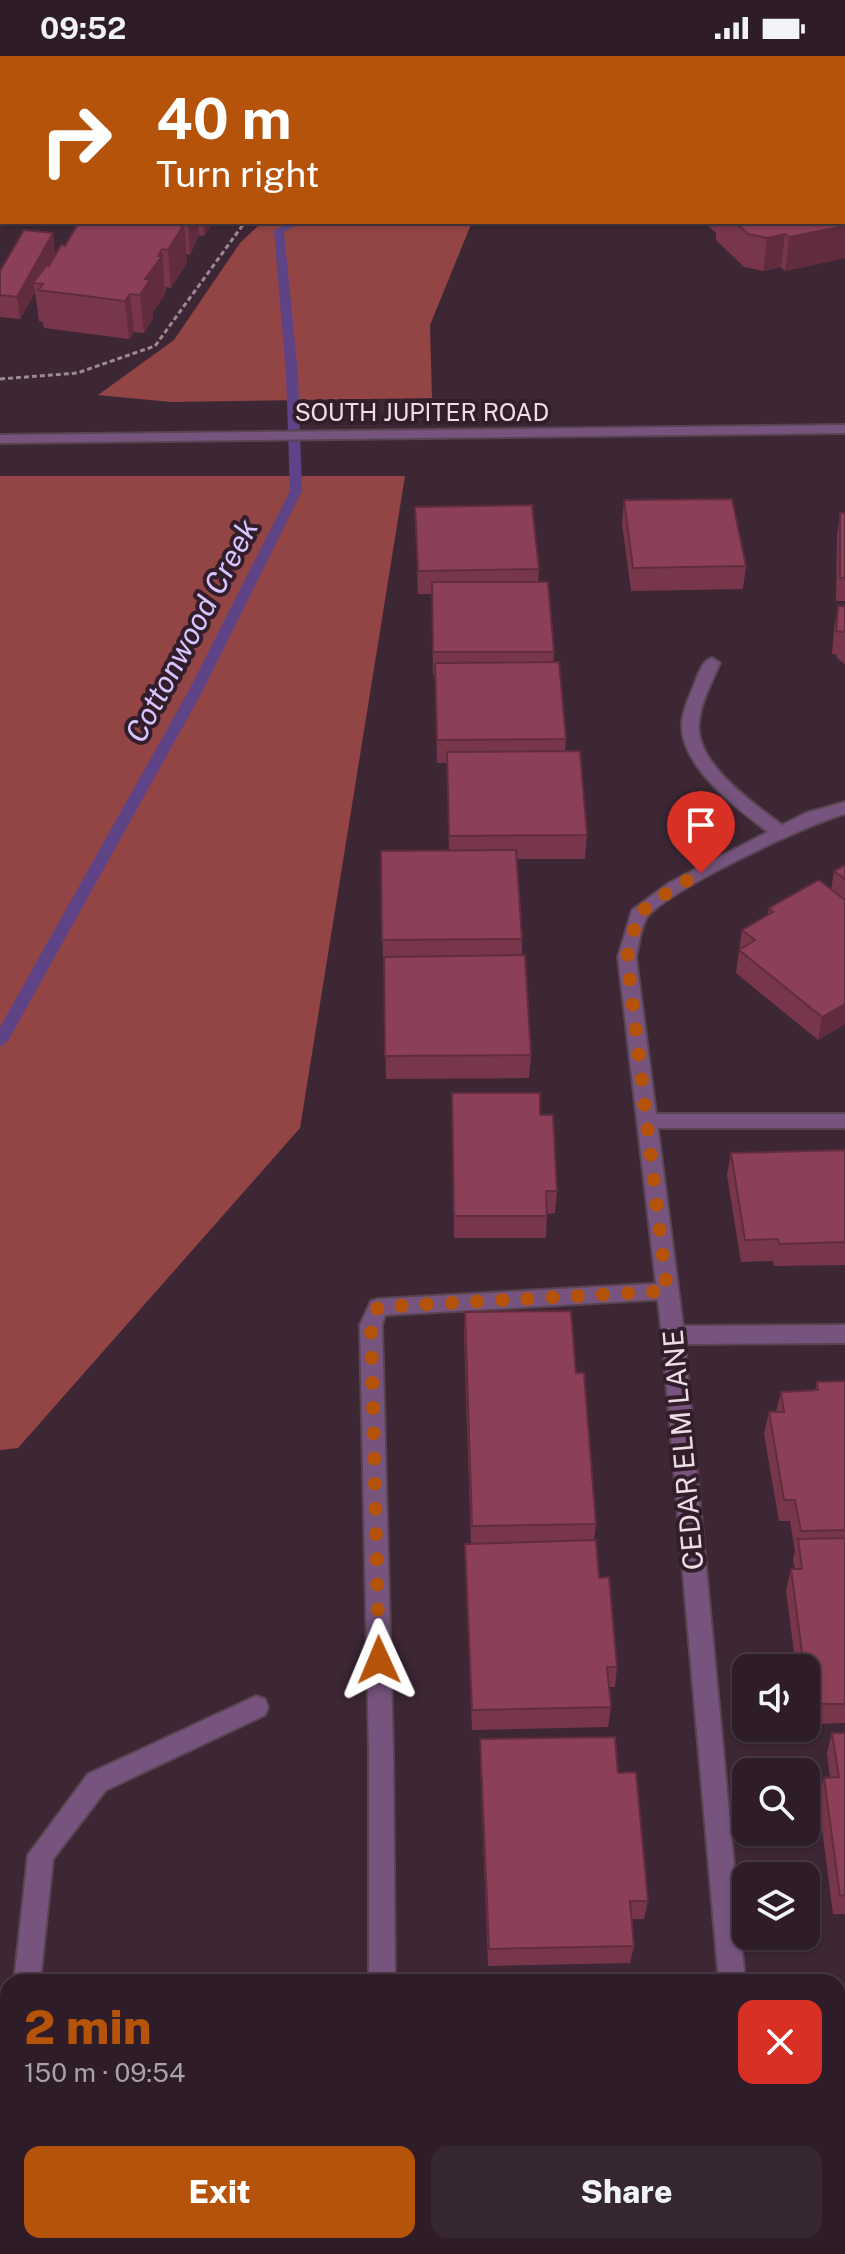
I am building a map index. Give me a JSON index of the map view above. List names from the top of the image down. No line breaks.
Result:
{"streets":{"street":["SOUTH JUPITER ROAD","CEDAR ELM LANE"]},"water":["Cottonwood Creek"],"page":{"status":"09:52","turn":["40 m","Turn right"],"heading":["2 min","150 m · 09:54"],"buttons":["Exit","Share"]}}
